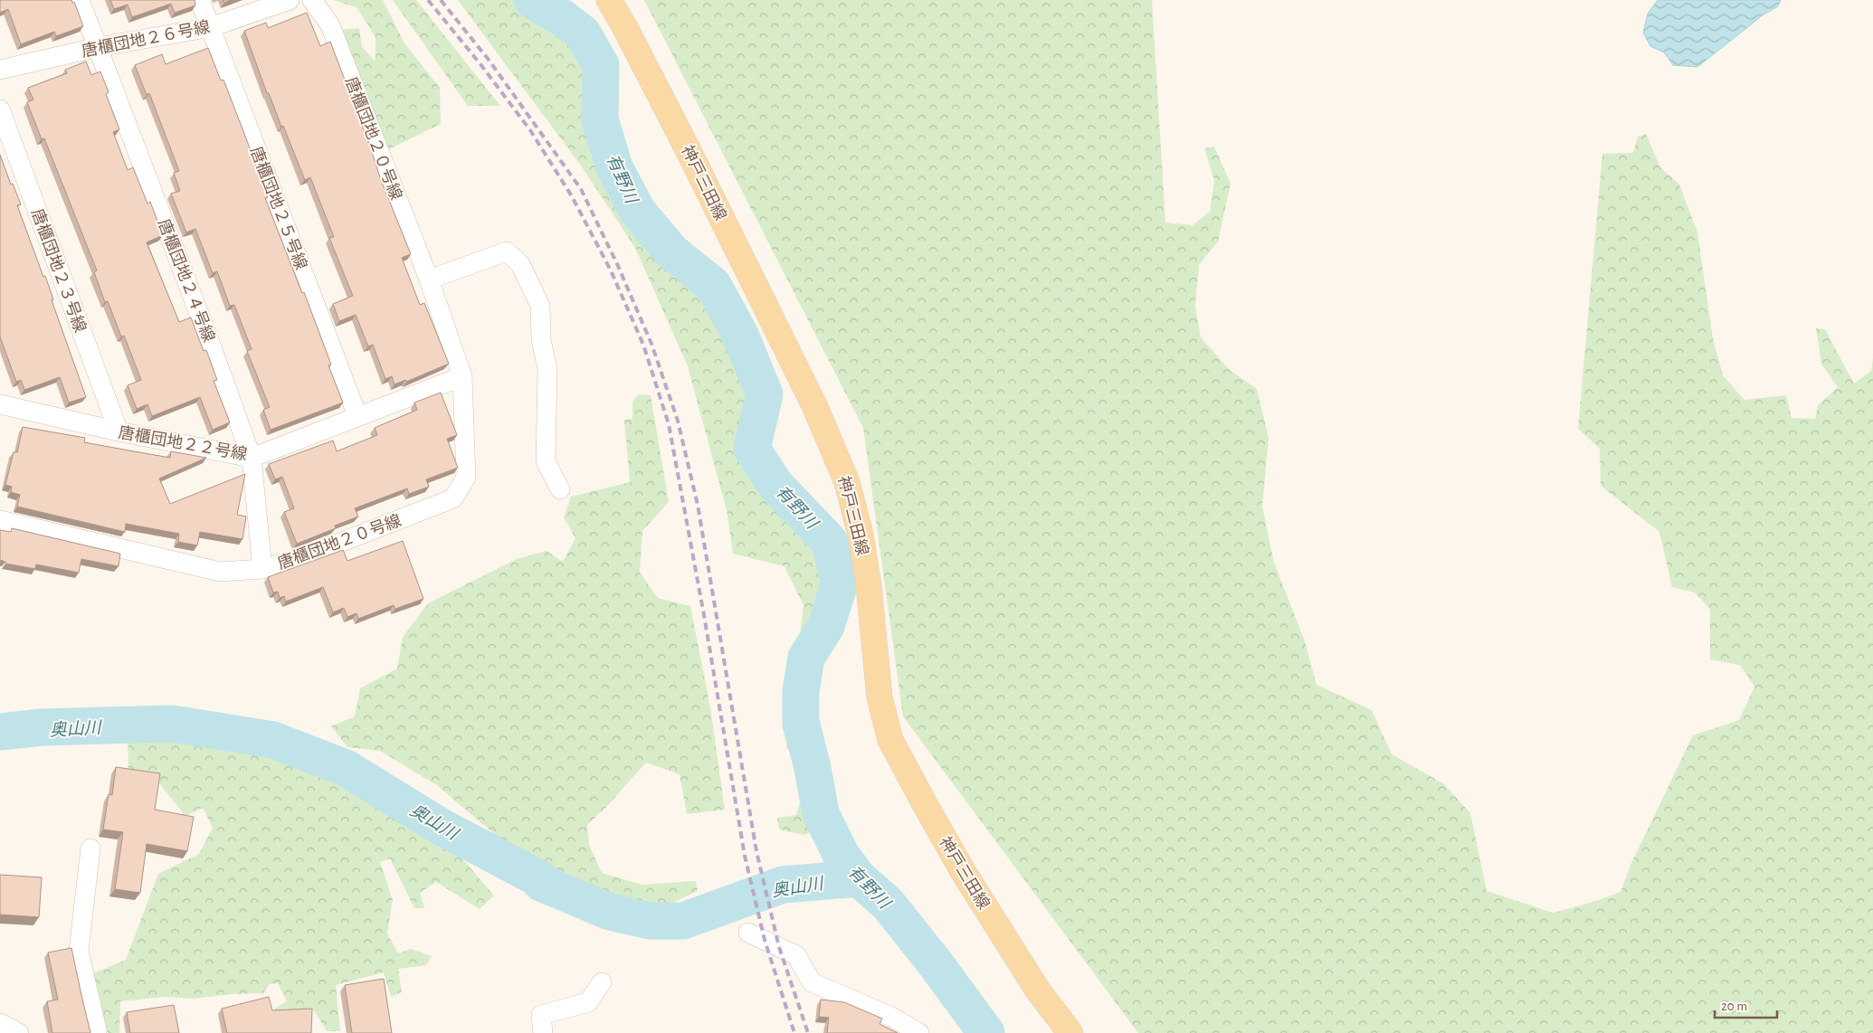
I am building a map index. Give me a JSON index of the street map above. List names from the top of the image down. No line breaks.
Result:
{"streets":{"main road":["神戸三田線"],"street":["唐櫃団地２６号線","唐櫃団地２０号線","唐櫃団地２５号線","唐櫃団地２３号線","唐櫃団地２４号線","唐櫃団地２２号線"]},"crossings":[["唐櫃団地２６号線","唐櫃団地２５号線"],["唐櫃団地２６号線","唐櫃団地２４号線"],["唐櫃団地２０号線","唐櫃団地２４号線"],["唐櫃団地２０号線","唐櫃団地２２号線"],["唐櫃団地２５号線","唐櫃団地２２号線"],["唐櫃団地２３号線","唐櫃団地２２号線"],["唐櫃団地２４号線","唐櫃団地２２号線"]],"water":["有野川","奥山川"],"scale_bar":"20 m"}
